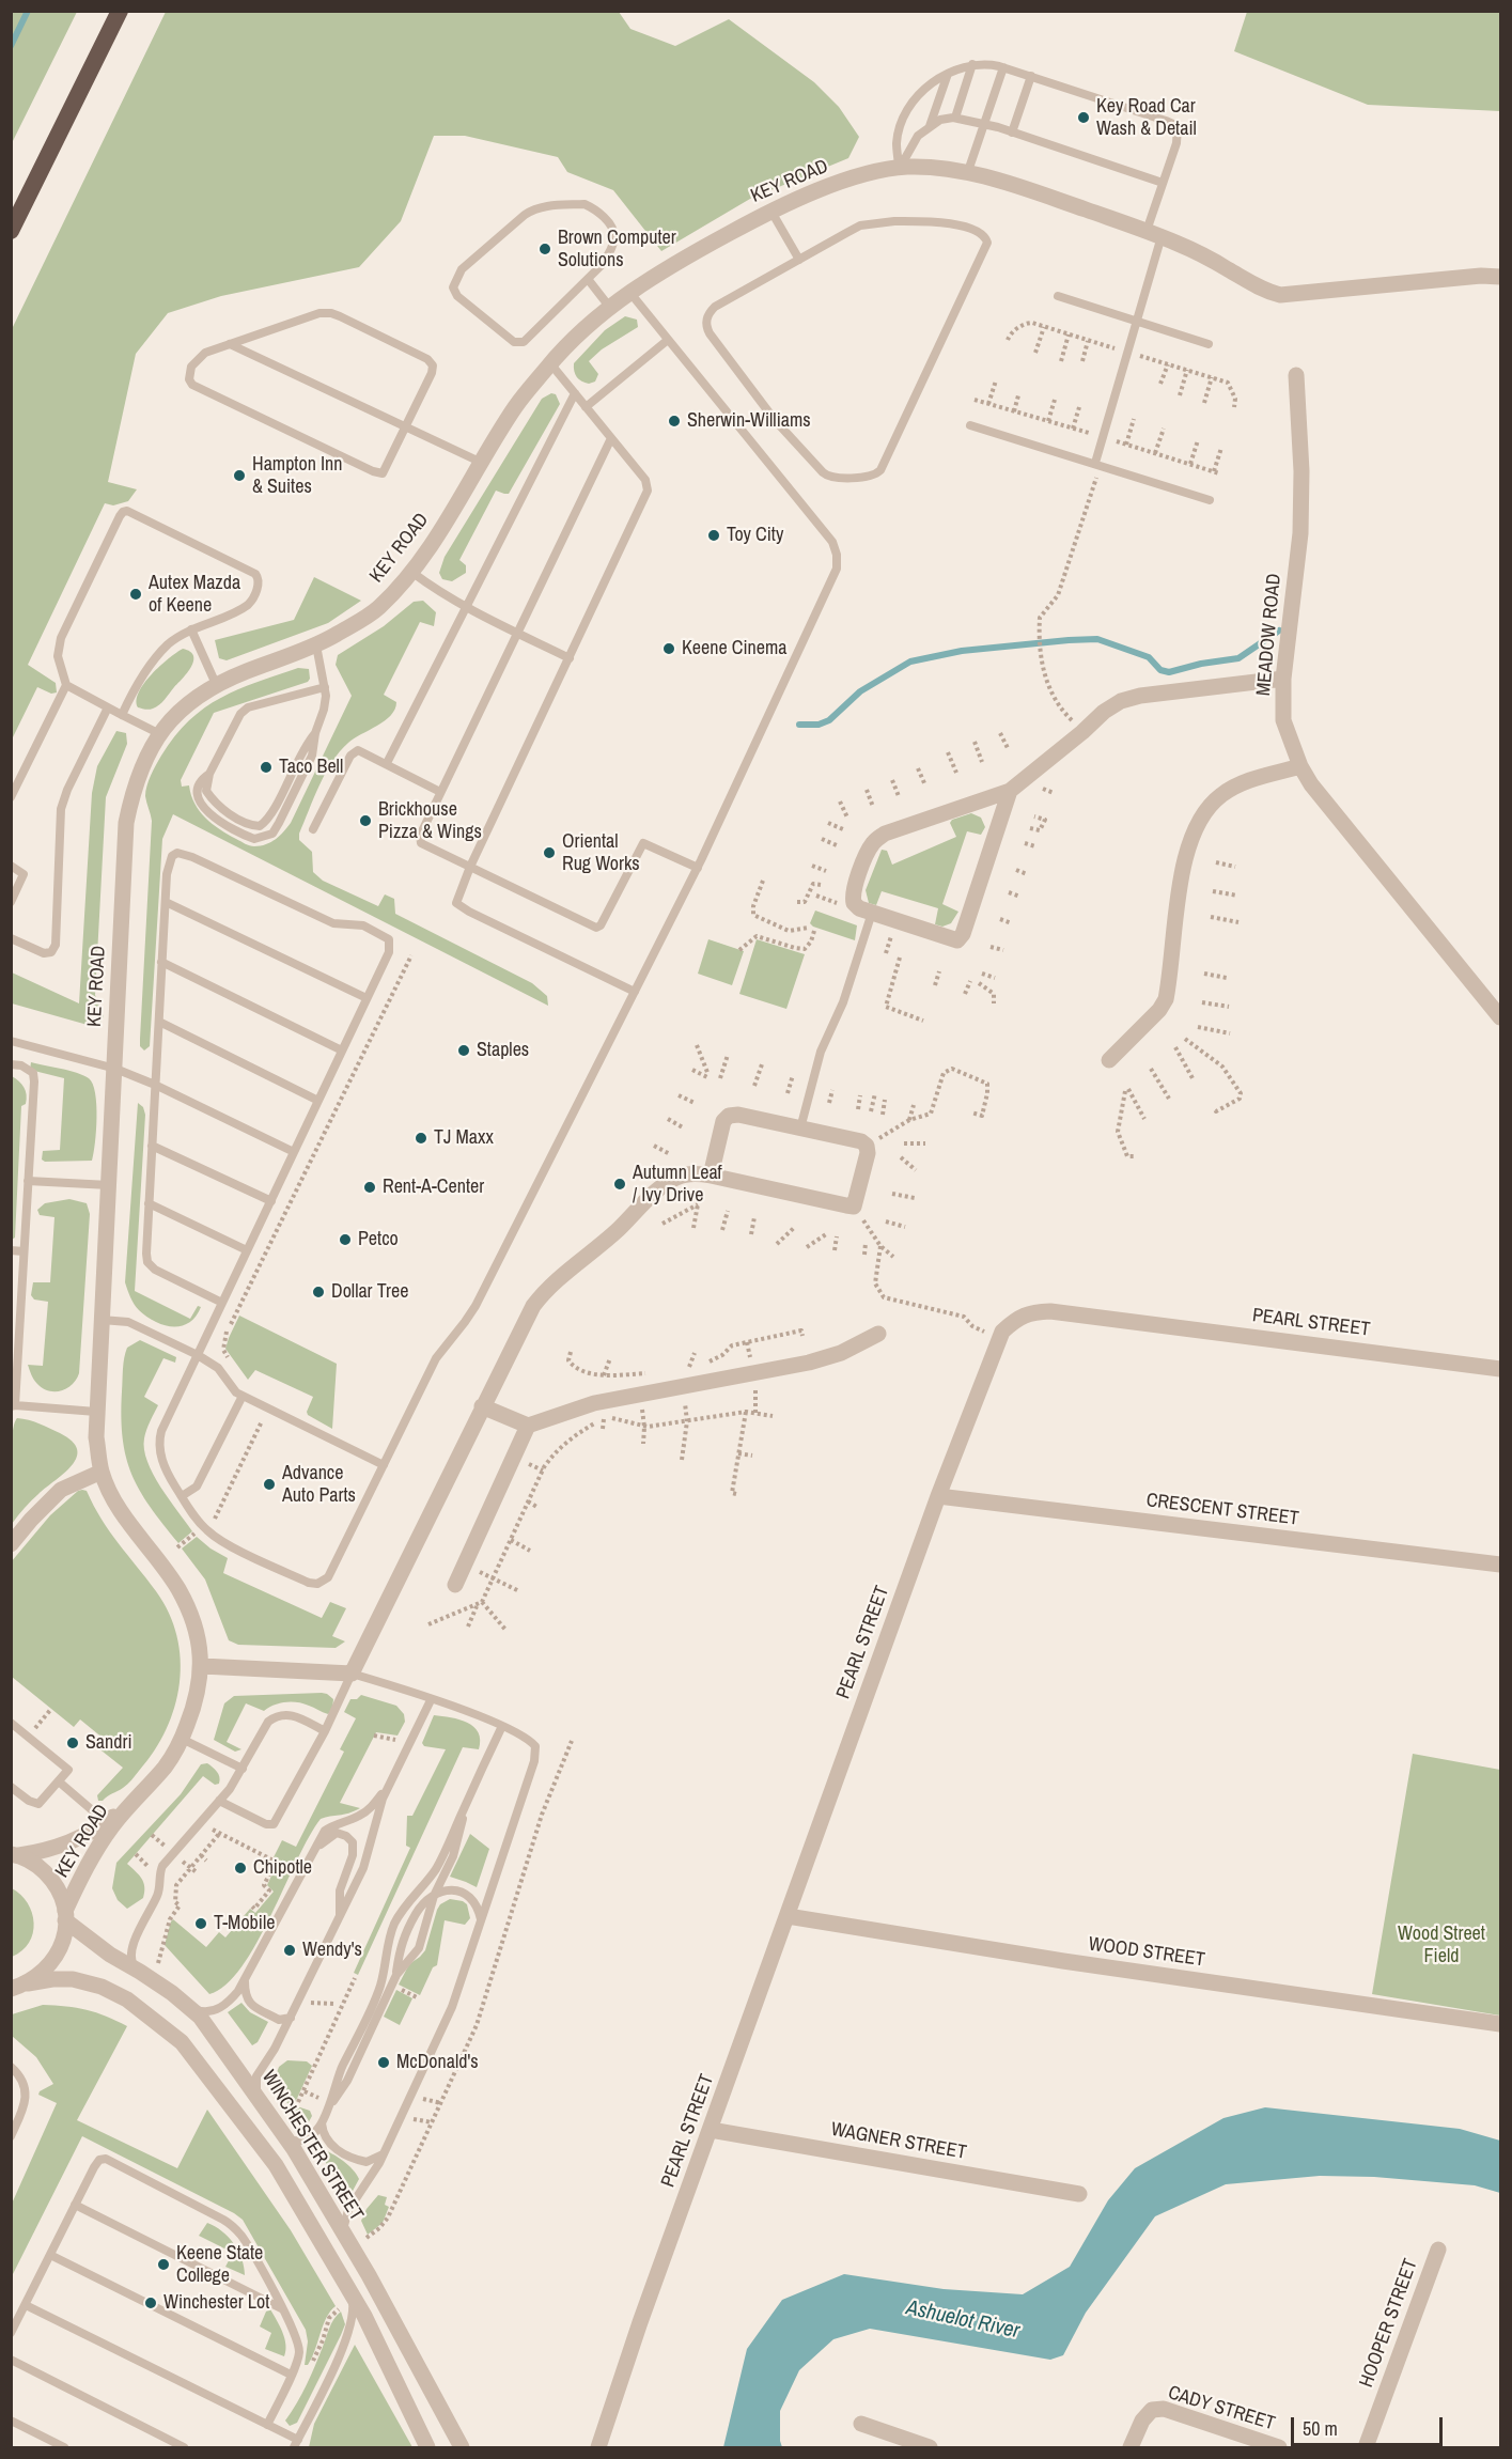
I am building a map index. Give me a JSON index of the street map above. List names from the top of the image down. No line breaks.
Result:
{"streets":{"street":["KEY ROAD","MEADOW ROAD","PEARL STREET","CRESCENT STREET","WOOD STREET","WAGNER STREET","WINCHESTER STREET","HOOPER STREET","CADY STREET"]},"crossings":[["KEY ROAD","WINCHESTER STREET"],["PEARL STREET","CRESCENT STREET"],["PEARL STREET","WOOD STREET"],["PEARL STREET","WAGNER STREET"]],"water":["Ashuelot River"],"parks":["Wood Street Field"],"places":["Key Road Car Wash & Detail","Brown Computer Solutions","Sherwin-Williams","Hampton Inn & Suites","Toy City","Autex Mazda of Keene","Keene Cinema","Taco Bell","Brickhouse Pizza & Wings","Oriental Rug Works","Staples","TJ Maxx","Autumn Leaf / Ivy Drive","Rent-A-Center","Petco","Dollar Tree","Advance Auto Parts","Sandri","Chipotle","T-Mobile","Wendy's","McDonald's","Keene State College","Winchester Lot"],"scale_bar":"50 m"}
